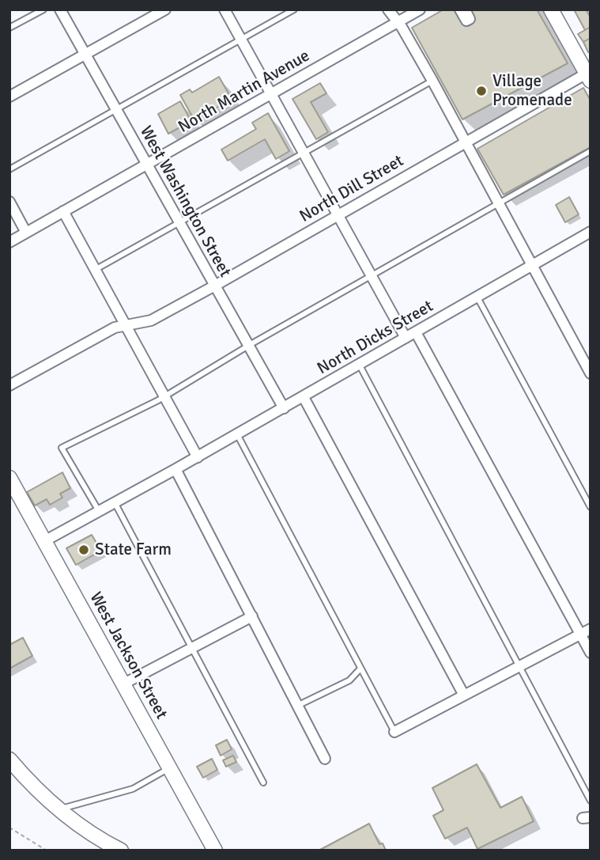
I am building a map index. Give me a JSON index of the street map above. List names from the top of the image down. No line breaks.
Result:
{"streets":{"main road":["West Jackson Street"],"street":["North Martin Avenue","North Dill Street","West Washington Street","North Dicks Street"]},"crossings":[["North Martin Avenue","West Washington Street"],["North Dill Street","West Washington Street"],["West Washington Street","North Dicks Street"],["North Dicks Street","West Jackson Street"]],"places":["Village Promenade","State Farm"]}
